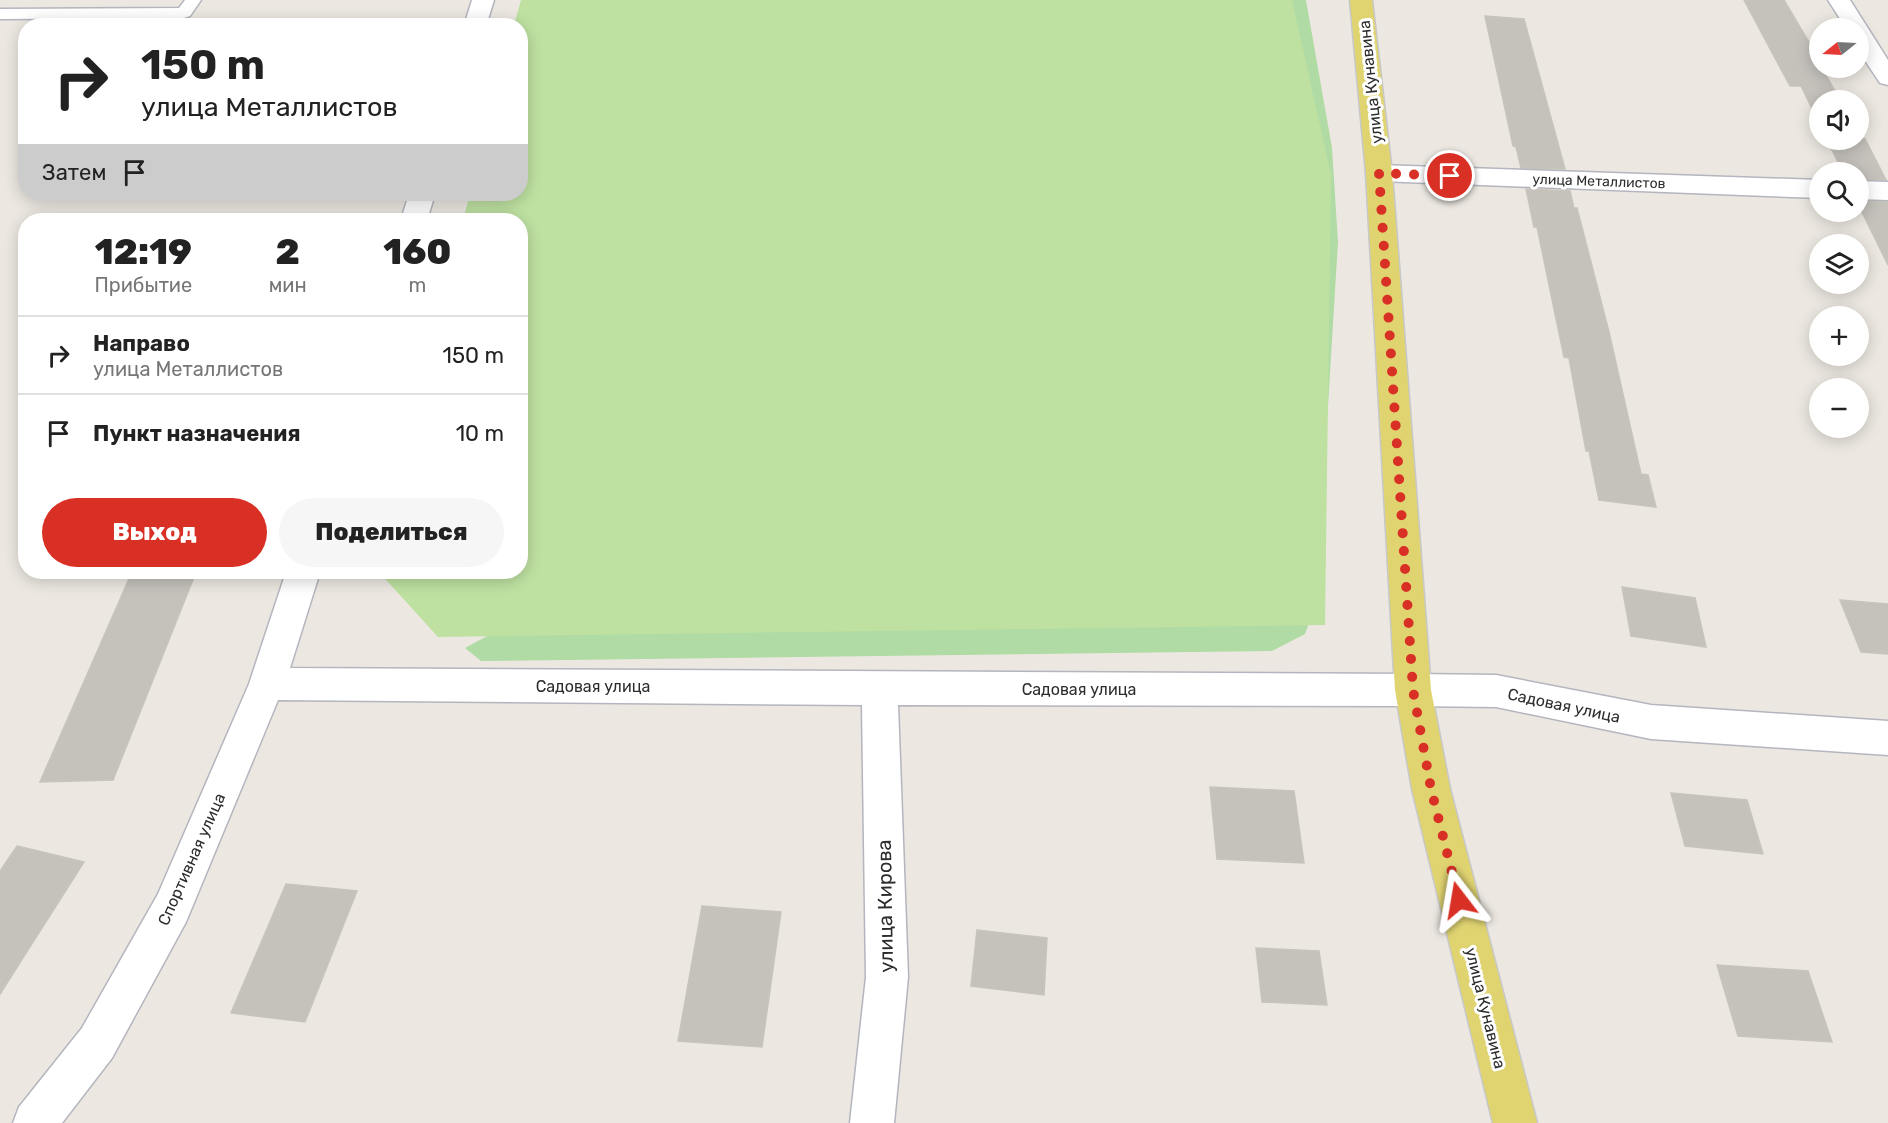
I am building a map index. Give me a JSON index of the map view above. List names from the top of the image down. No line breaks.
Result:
{"streets":{"main road":["улица Кунавина"],"street":["улица Металлистов","Садовая улица","Спортивная улица","улица Кирова"]},"crossings":[["улица Кунавина","улица Металлистов"],["улица Кунавина","Садовая улица"],["Садовая улица","Спортивная улица"],["Садовая улица","улица Кирова"]],"north":"left","page":{"map_buttons":["+","−"],"turn":["150 m","улица Металлистов"],"then":"Затем","eta":["12:19","Прибытие","2","мин","160","m"],"list":[{"name":"Направо","note":"улица Металлистов","value":"150 m"},{"name":"Пункт назначения","value":"10 m"}],"buttons":["Выход","Поделиться"]}}
